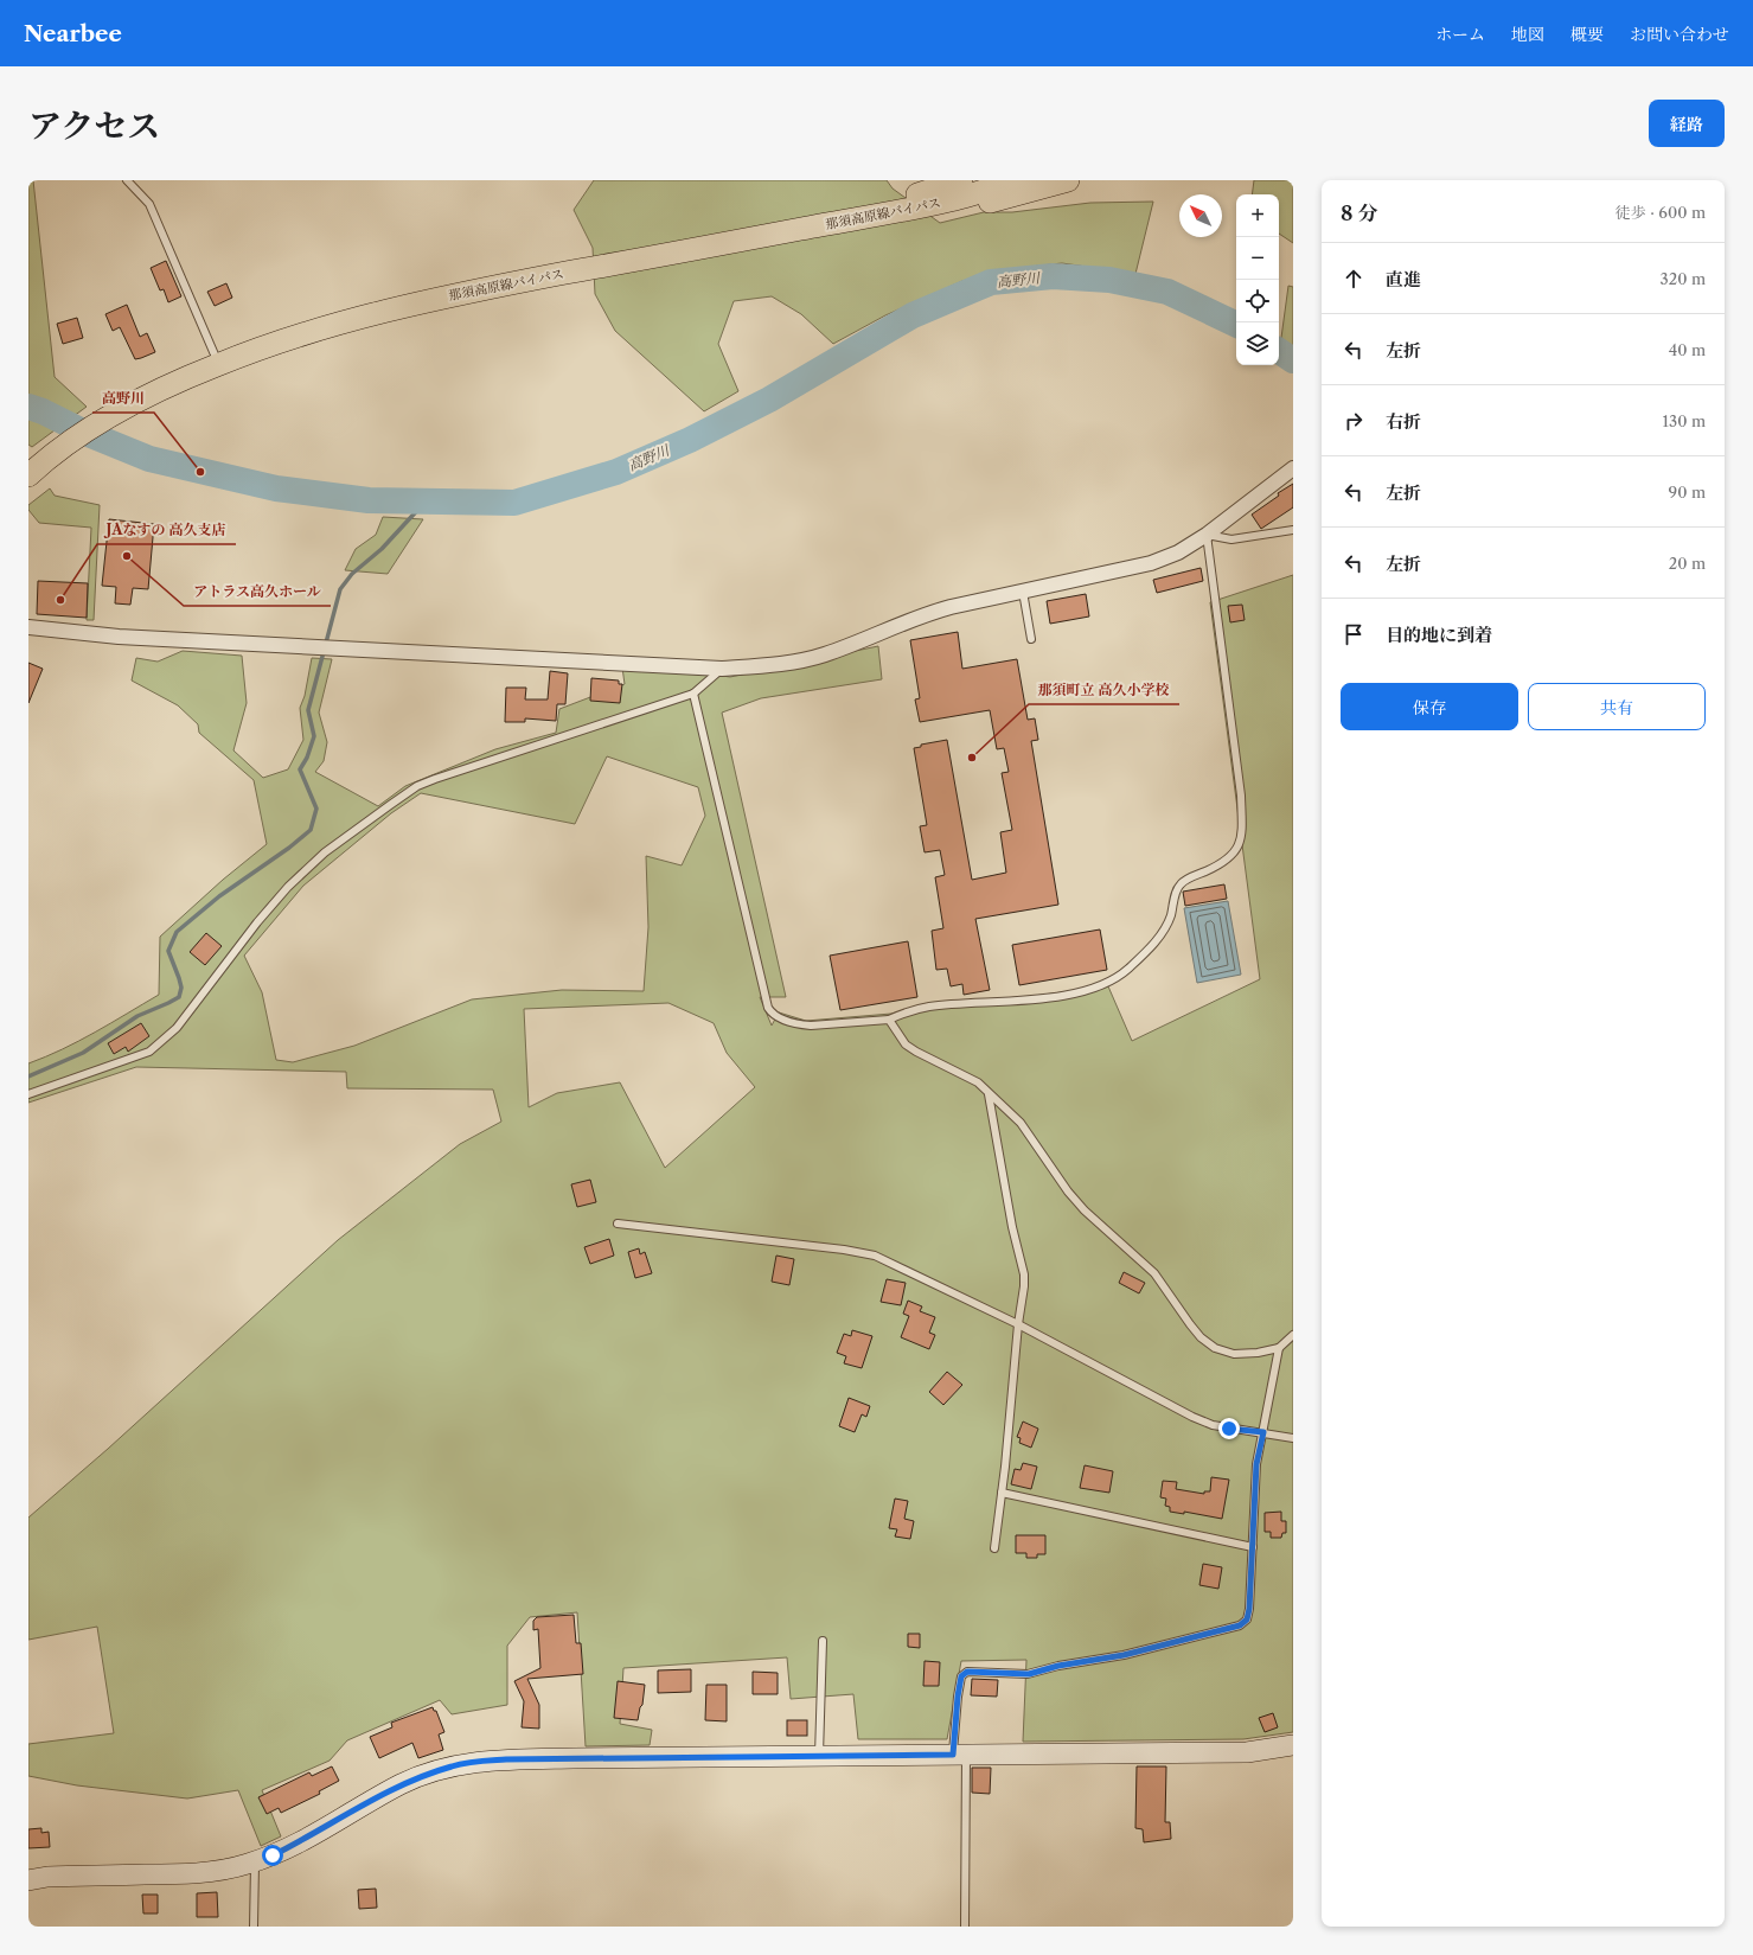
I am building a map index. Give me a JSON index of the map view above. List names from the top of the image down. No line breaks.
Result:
{"streets":{"main road":["那須高原線バイパス"]},"water":["高野川"],"places":["高野川","アトラス高久ホール","JAなすの 高久支店","那須町立 高久小学校"],"north":"top left","page":{"header":"Nearbee","nav":["ホーム","地図","概要","お問い合わせ"],"title":"アクセス","buttons":["経路",["保存","共有"]],"heading":["8 分","徒歩 · 600 m"],"map_buttons":["+","−"],"list":[["直進","320 m"],["左折","40 m"],["右折","130 m"],["左折","90 m"],["左折","20 m"],"目的地に到着"]}}
